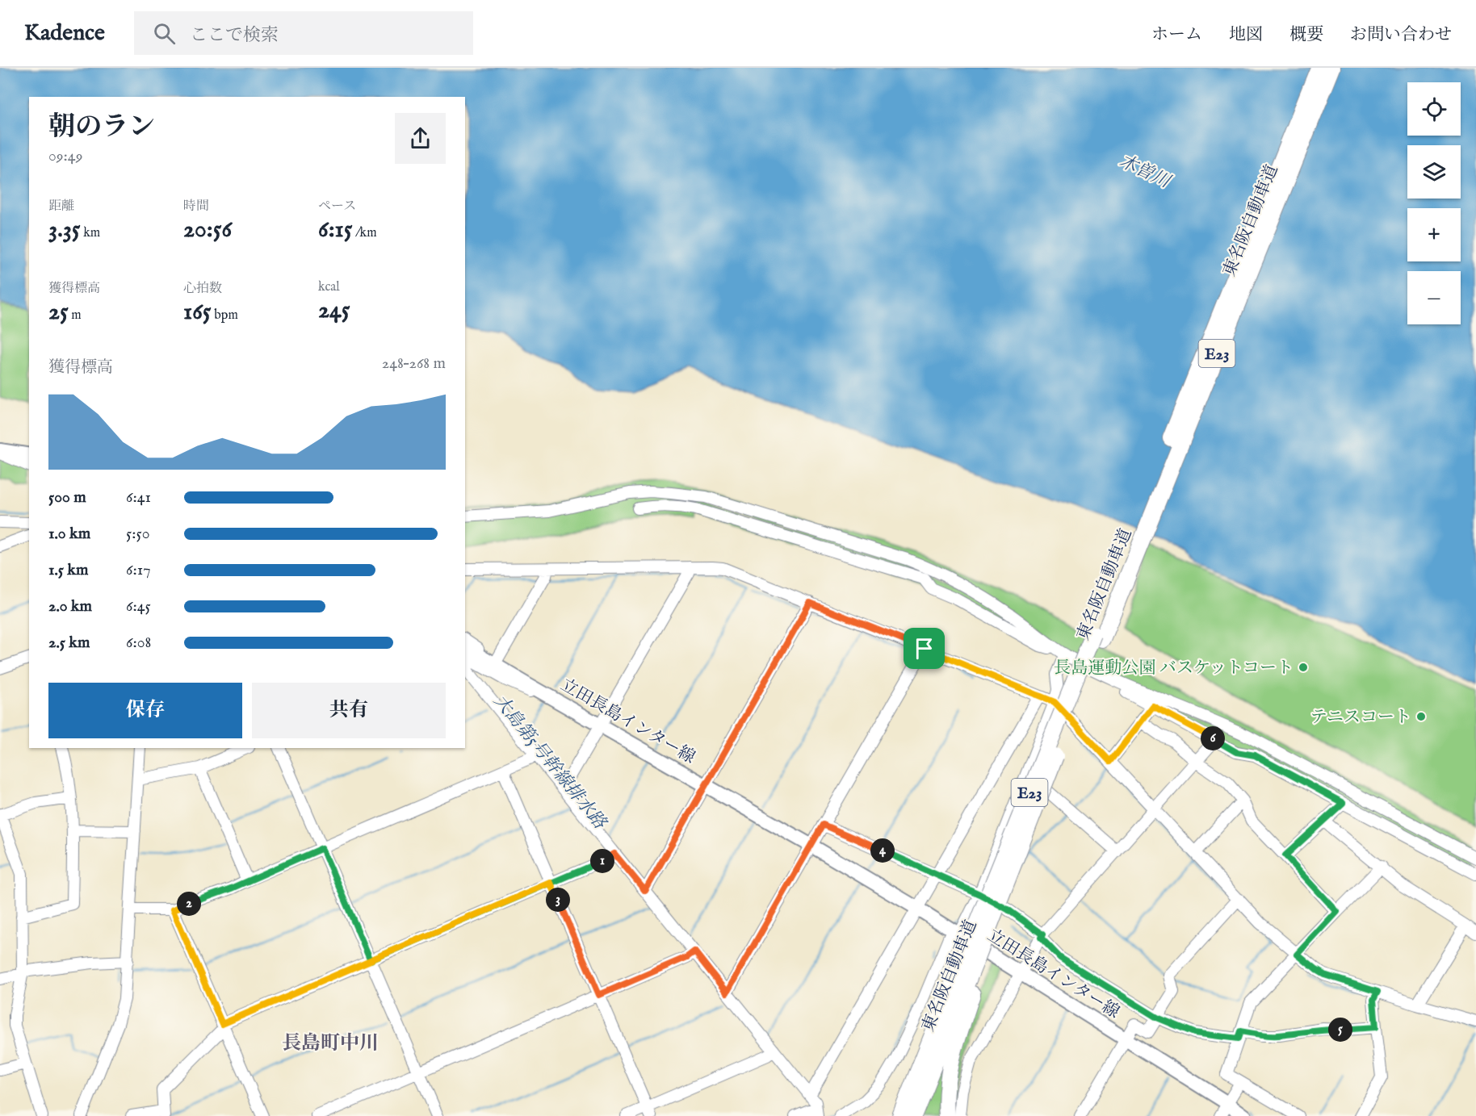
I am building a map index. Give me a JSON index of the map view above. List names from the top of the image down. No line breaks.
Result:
{"streets":{"highway":["東名阪自動車道","E23"],"main road":["立田長島インター線"]},"districts":["長島町中川"],"water":["木曽川","大島第5号幹線排水路"],"places":["長島運動公園 バスケットコート","テニスコート"],"page":{"header":"Kadence","search":"ここで検索","nav":["ホーム","地図","概要","お問い合わせ"],"map_buttons":["+","−"],"heading":["朝のラン","09:49"],"stats":[["距離","3.35 km"],["時間","20:56"],["ペース","6:15 /km"],["獲得標高","25 m"],["心拍数","165 bpm"],["kcal","245"]],"chart":["獲得標高","248–268 m"],"list":[{"name":"500 m","note":"6:41"},{"name":"1.0 km","note":"5:50"},{"name":"1.5 km","note":"6:17"},{"name":"2.0 km","note":"6:45"},{"name":"2.5 km","note":"6:08"}],"buttons":["保存","共有"],"pins":["6","4","1","3","2","5"]}}
